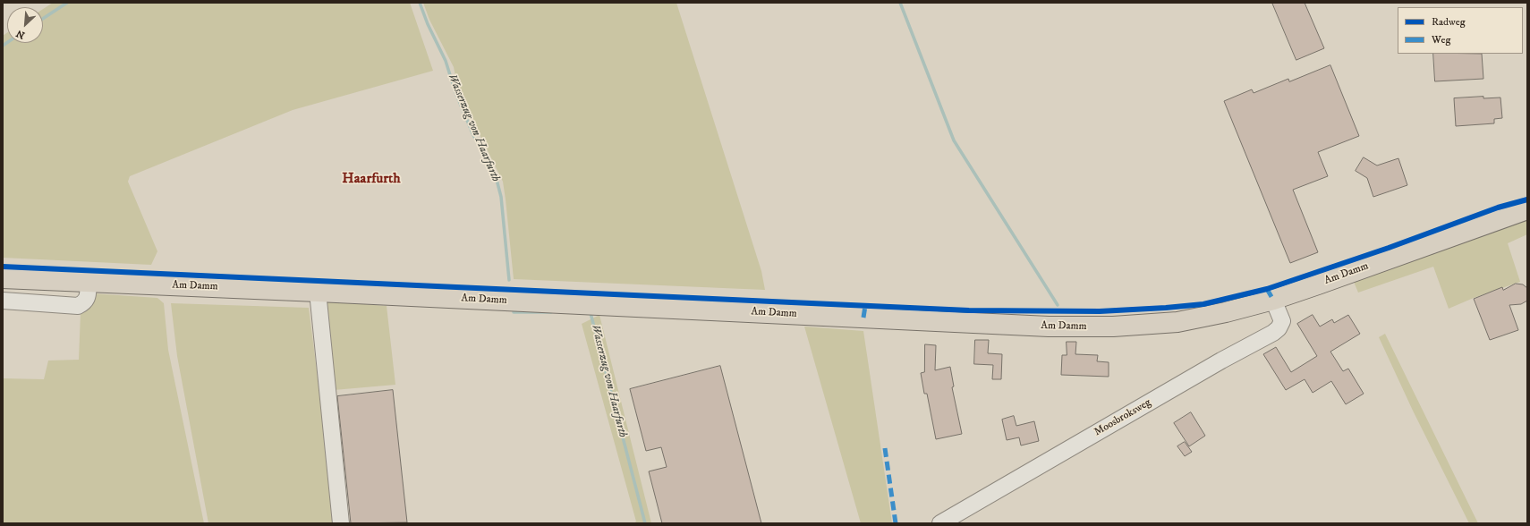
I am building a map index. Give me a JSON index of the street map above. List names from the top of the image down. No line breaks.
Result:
{"streets":{"main road":["Am Damm"],"street":["Moosbroksweg"]},"crossings":[["Am Damm","Moosbroksweg"]],"districts":["Haarfurth"],"water":["Wasserzug von Haarfurth"],"legend":["Radweg","Weg"],"north":"bottom left"}
